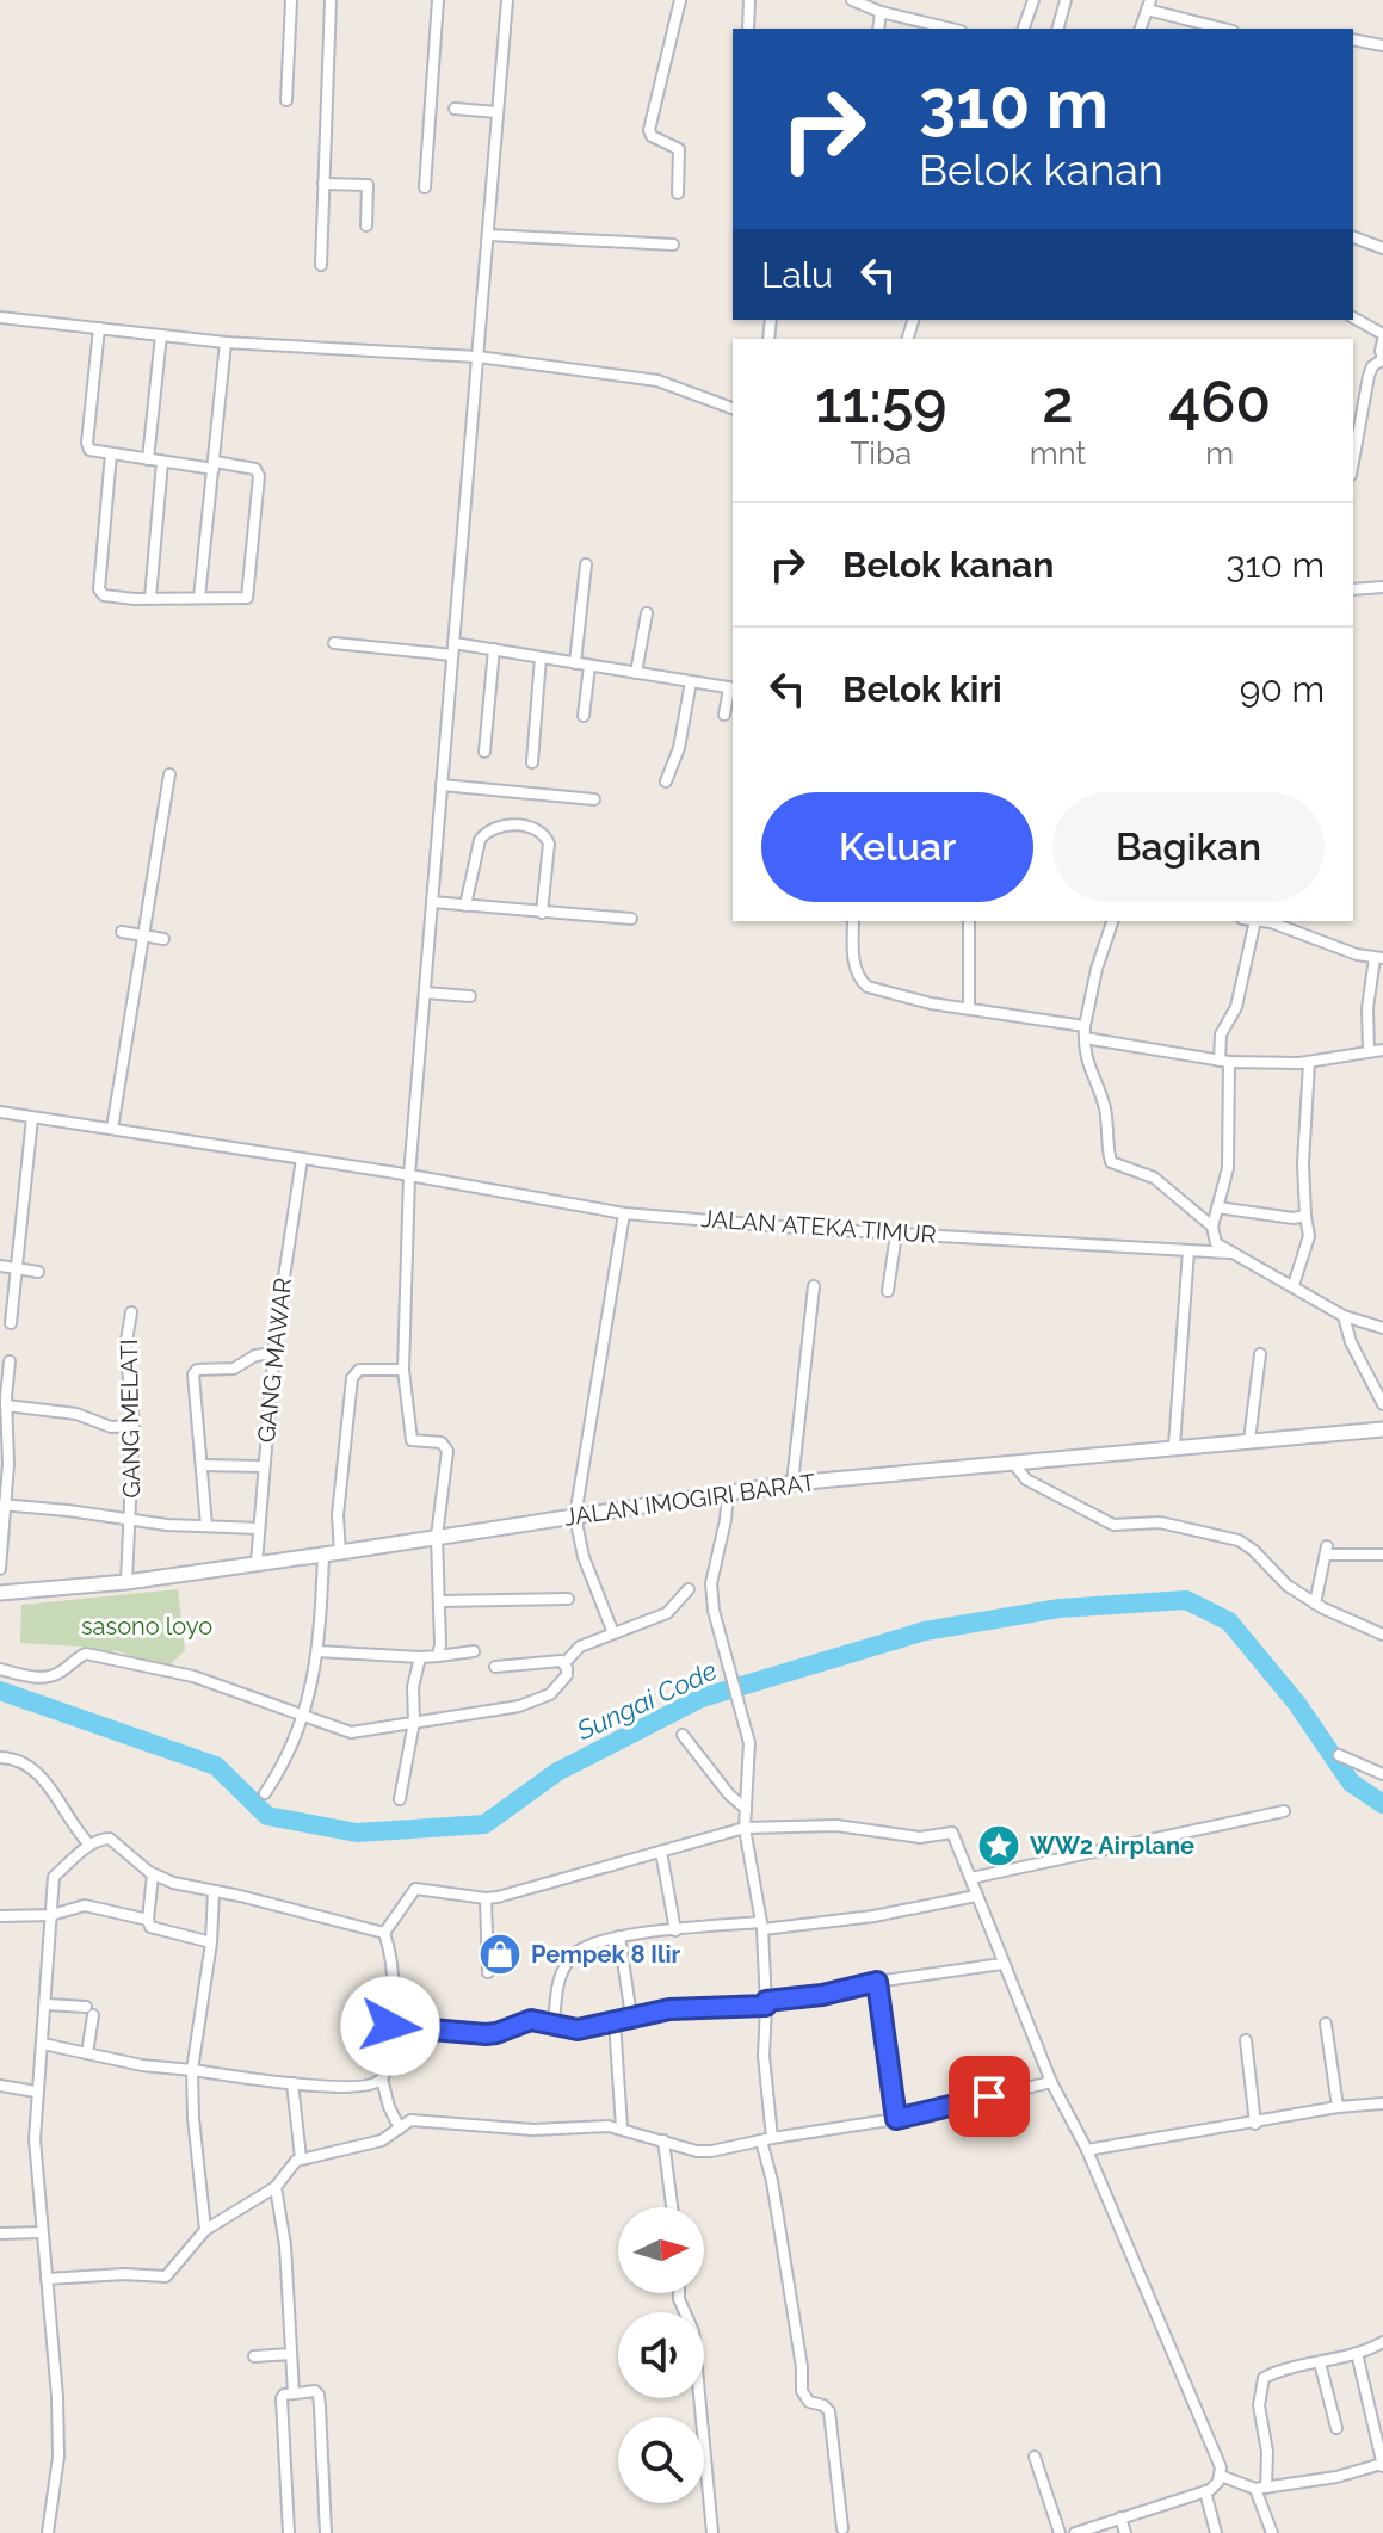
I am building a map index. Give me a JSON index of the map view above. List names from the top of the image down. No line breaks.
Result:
{"streets":{"main road":["JALAN IMOGIRI BARAT"],"street":["JALAN ATEKA TIMUR","GANG MAWAR","GANG MELATI"]},"crossings":[["JALAN ATEKA TIMUR","GANG MAWAR"],["GANG MAWAR","JALAN IMOGIRI BARAT"],["GANG MELATI","JALAN IMOGIRI BARAT"]],"water":["Sungai Code"],"parks":["sasono loyo"],"places":{"place":["WW2 Airplane"],"shop":["Pempek 8 Ilir"]},"north":"right","page":{"turn":["310 m","Belok kanan"],"then":"Lalu","eta":["11:59","Tiba","2","mnt","460","m"],"list":[{"name":"Belok kanan","value":"310 m"},{"name":"Belok kiri","value":"90 m"}],"buttons":["Keluar","Bagikan"]}}
